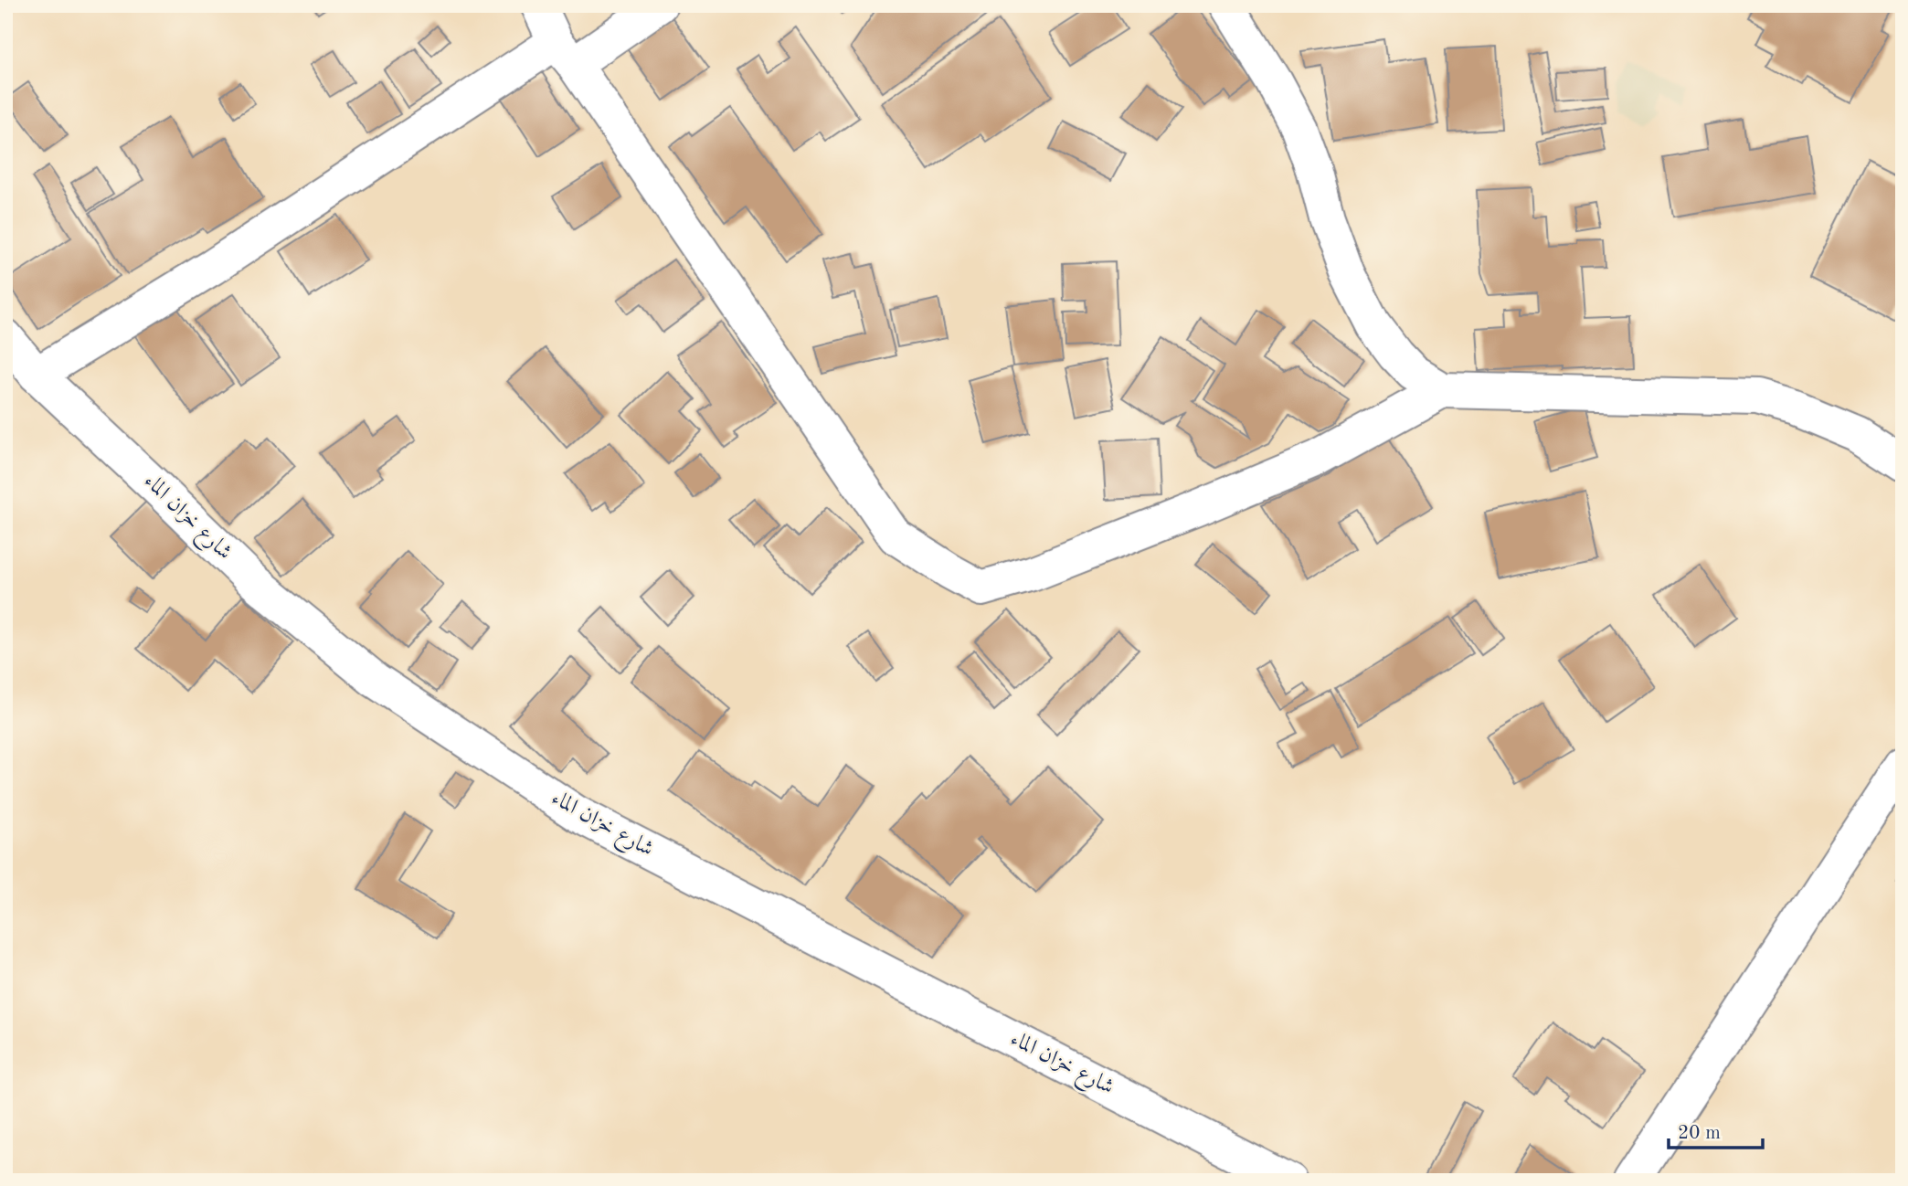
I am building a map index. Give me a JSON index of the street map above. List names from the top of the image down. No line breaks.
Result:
{"streets":{"street":["شارع خزان الماء"]},"scale_bar":"20 m"}
